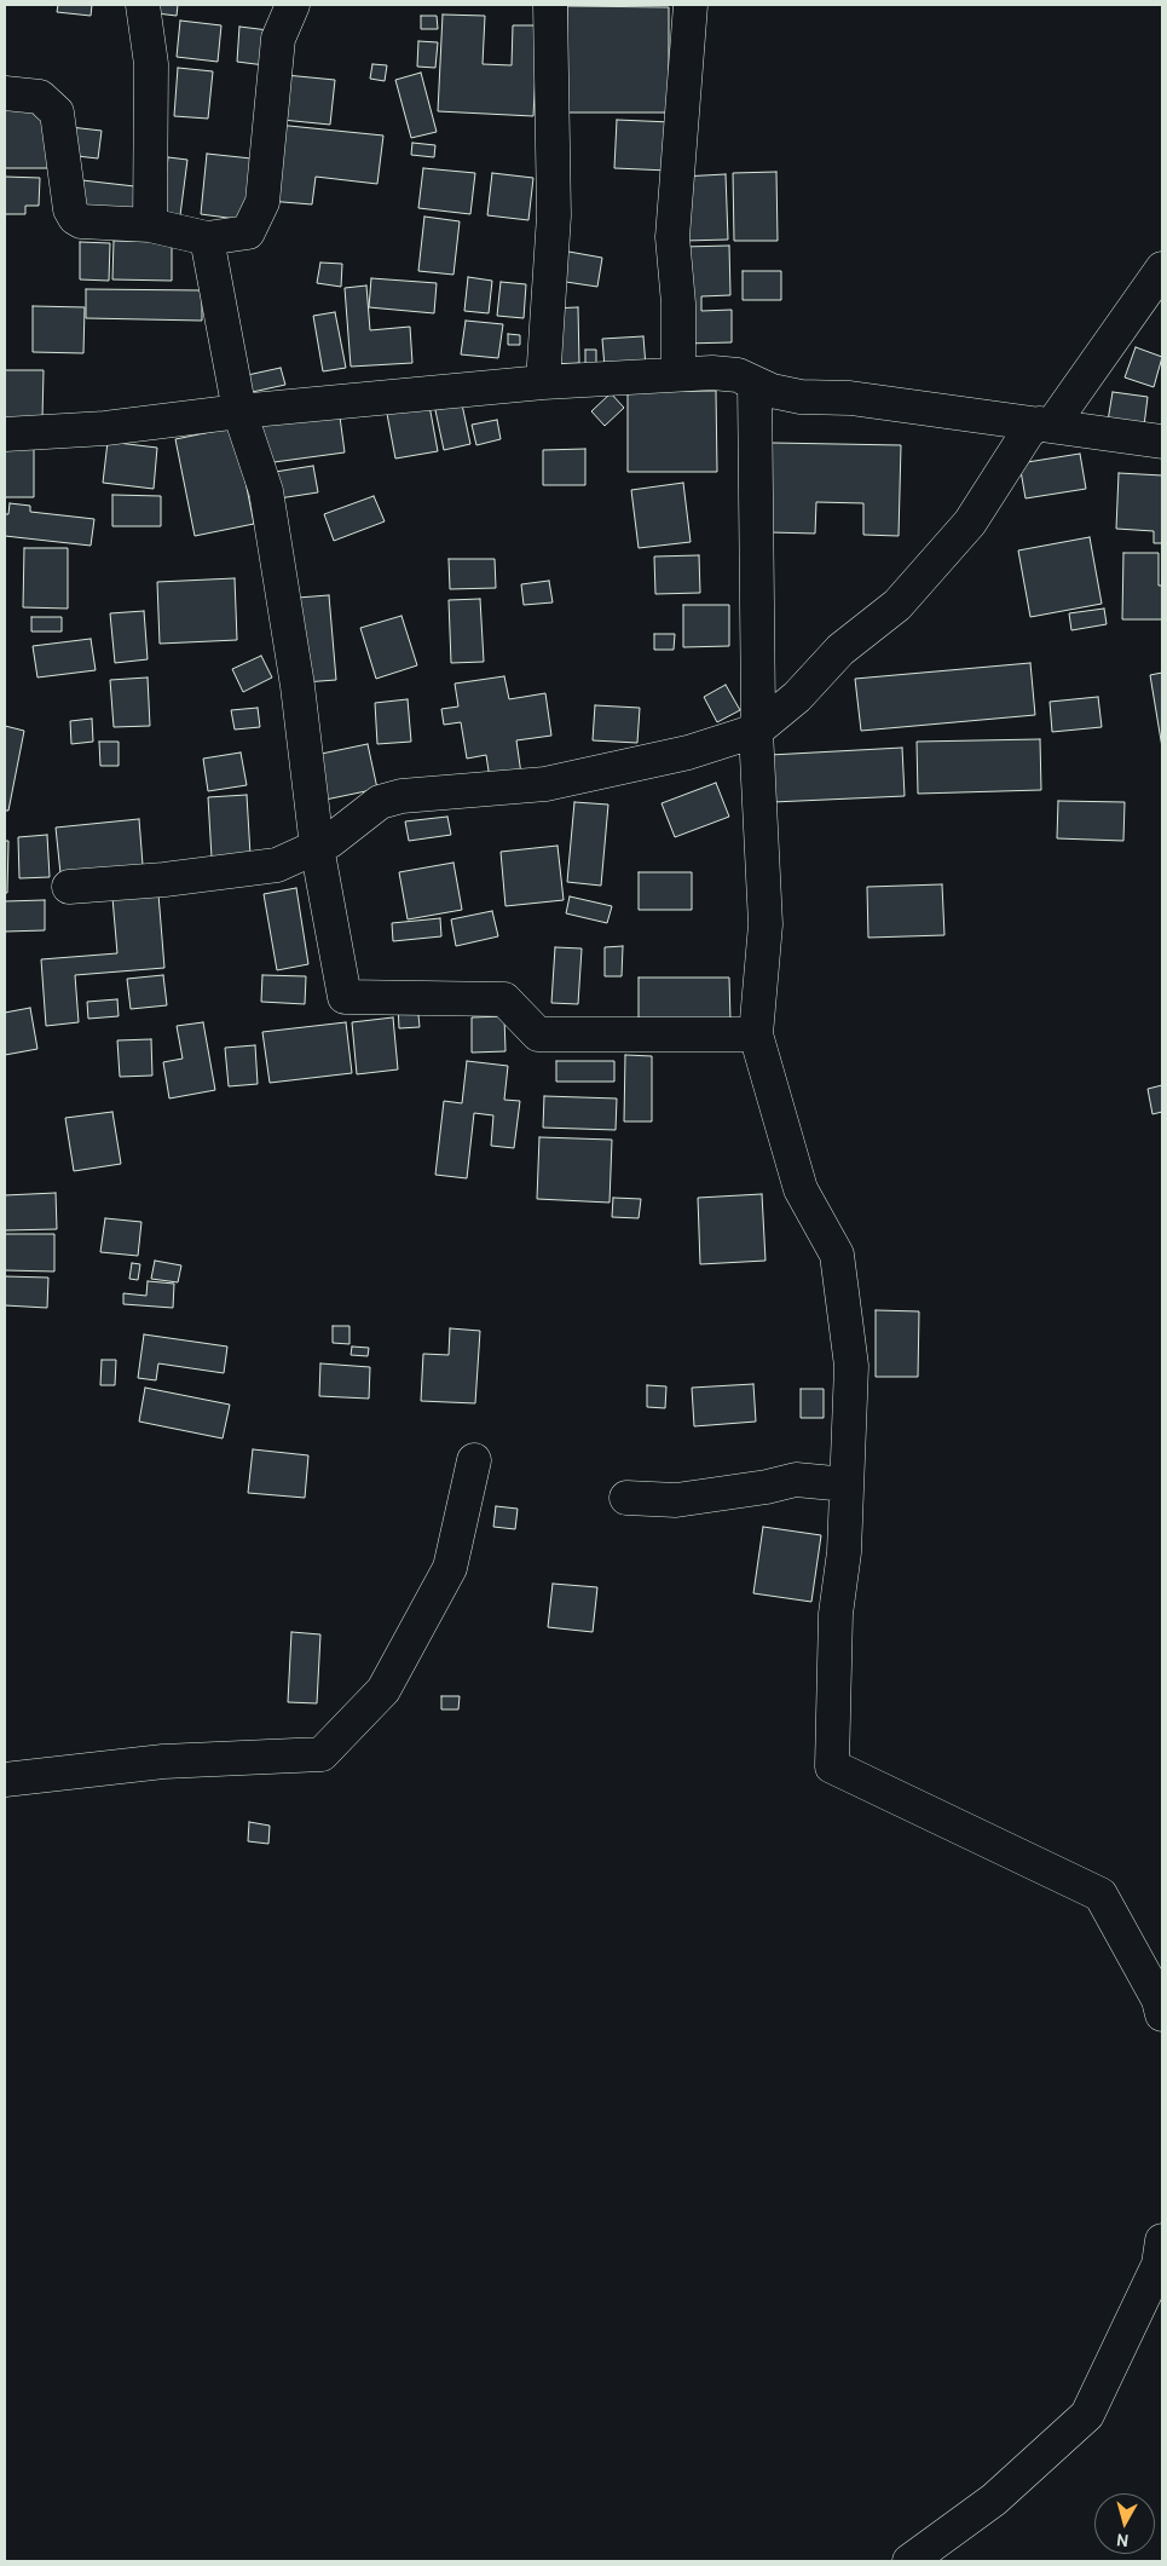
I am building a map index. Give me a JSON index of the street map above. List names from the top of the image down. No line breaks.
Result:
{"north":"bottom"}
